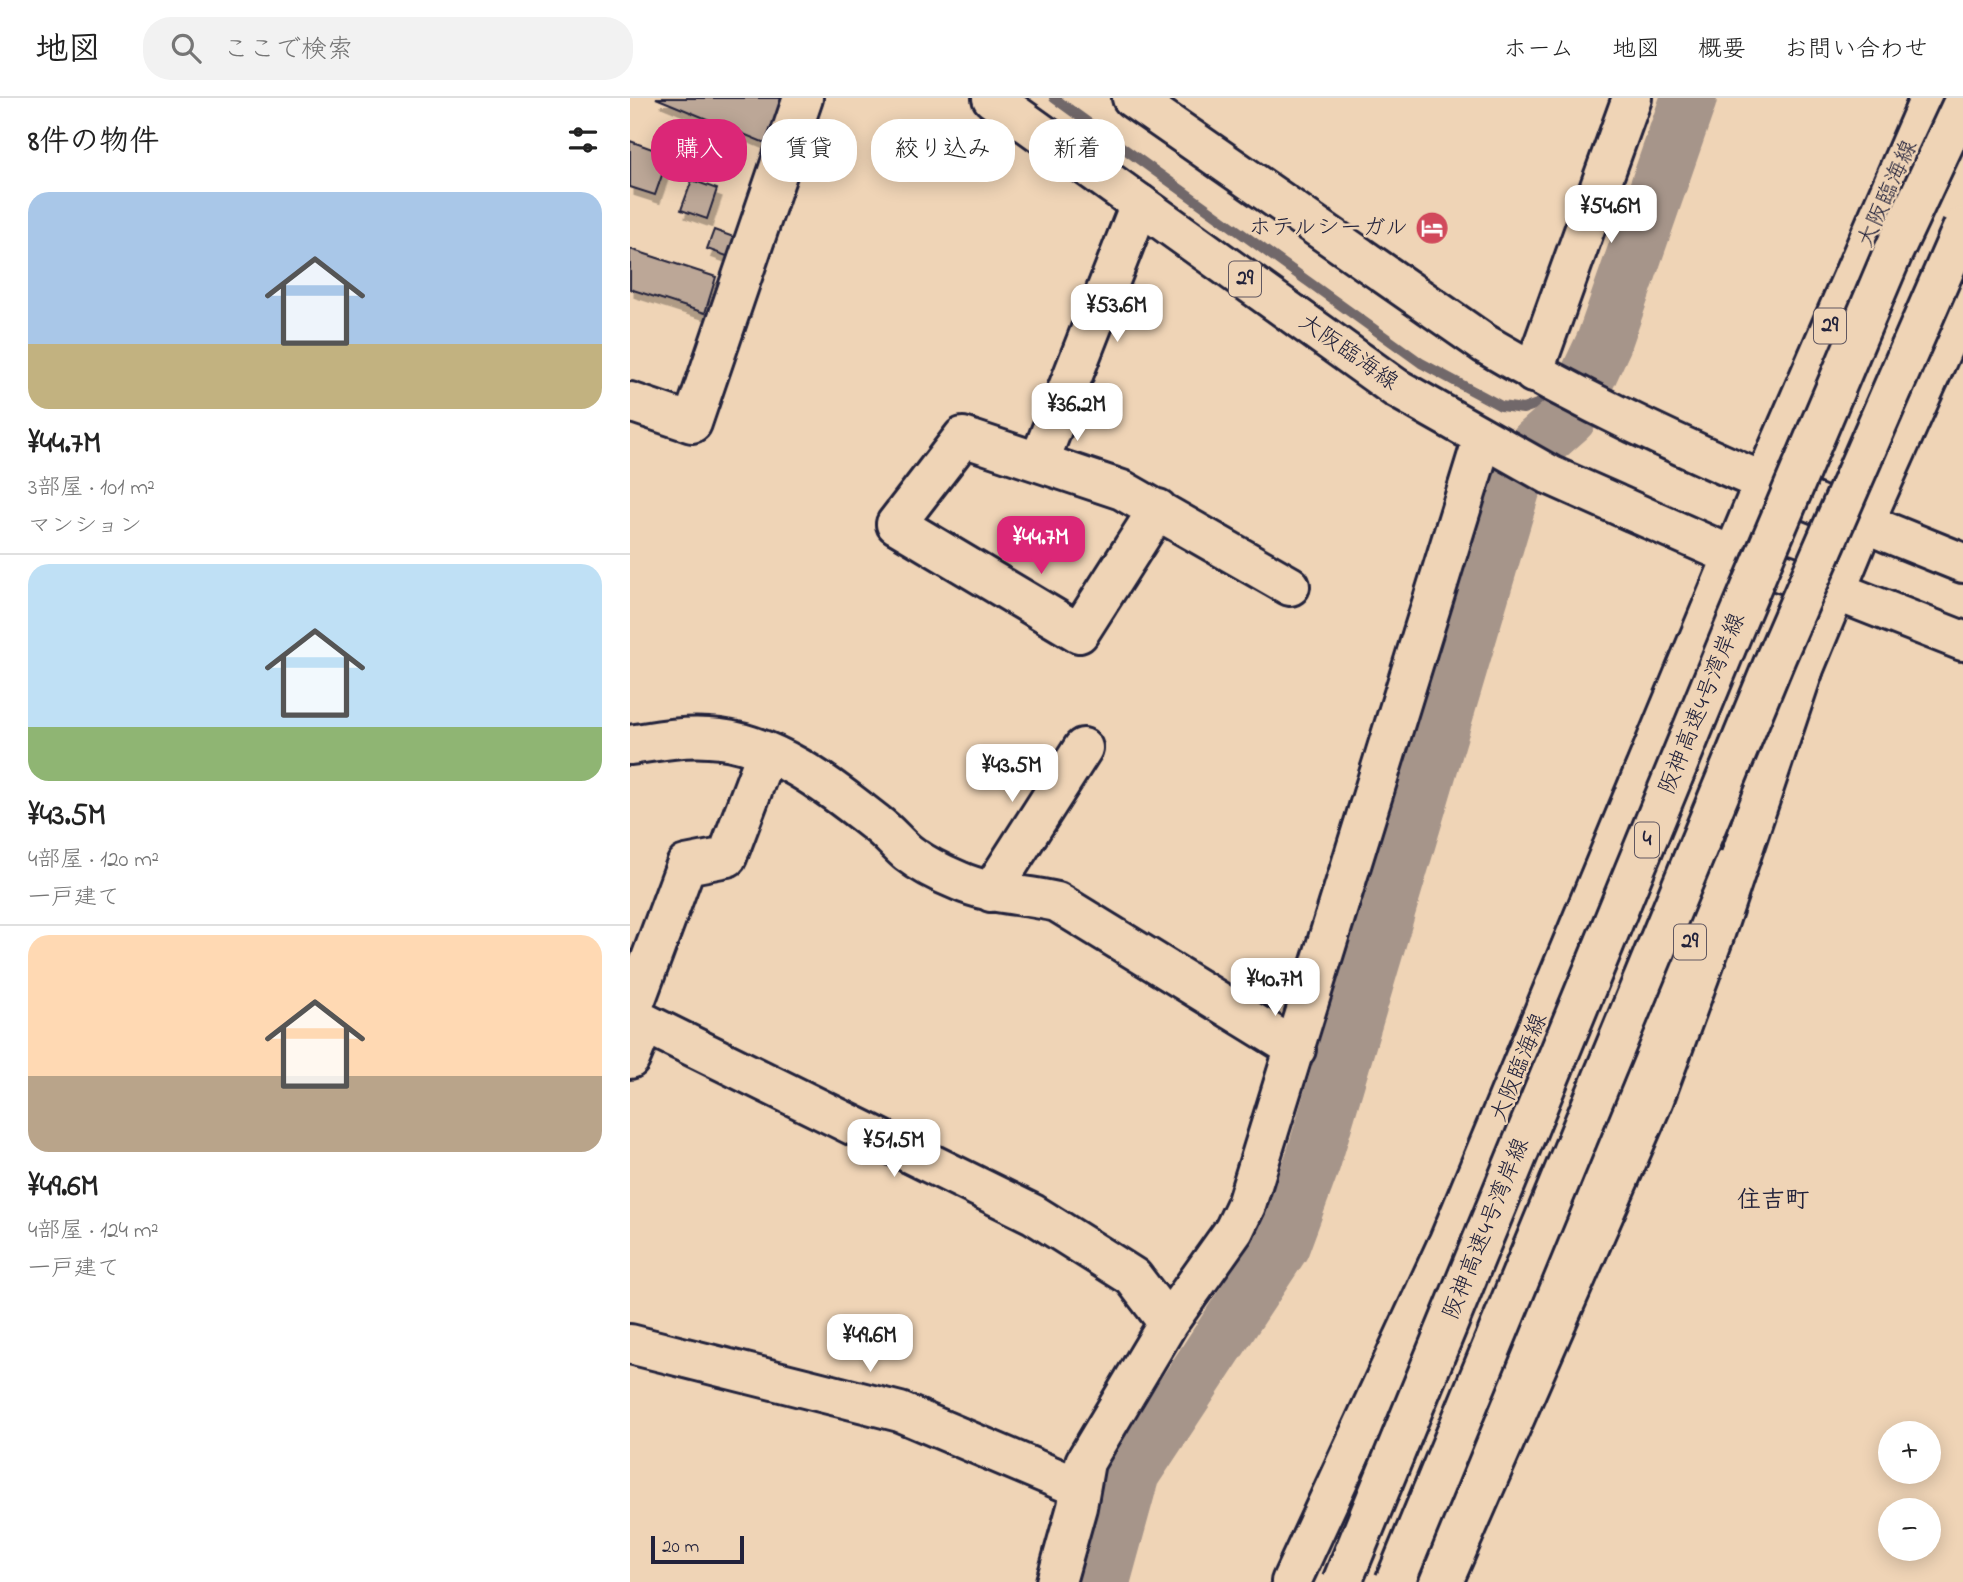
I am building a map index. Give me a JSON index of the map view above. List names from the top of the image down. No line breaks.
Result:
{"streets":{"main road":["大阪臨海線","29","阪神高速4号湾岸線","4"]},"crossings":[["大阪臨海線","29"]],"districts":["住吉町"],"places":{"hotel":["ホテルシーガル"]},"scale_bar":"20 m","page":{"header":"地図","search":"ここで検索","nav":["ホーム","地図","概要","お問い合わせ"],"heading":"8件の物件","chip":["購入","賃貸","絞り込み","新着"],"list":[{"name":"¥44.7M","note":"3部屋 · 101 m² · マンション"},{"name":"¥43.5M","note":"4部屋 · 120 m² · 一戸建て"},{"name":"¥49.6M","note":"4部屋 · 124 m² · 一戸建て"}],"price":["¥54.6M","¥53.6M","¥36.2M","¥44.7M","¥43.5M","¥40.7M","¥51.5M","¥49.6M"],"map_buttons":["+","−"],"scale":"20 m"}}
